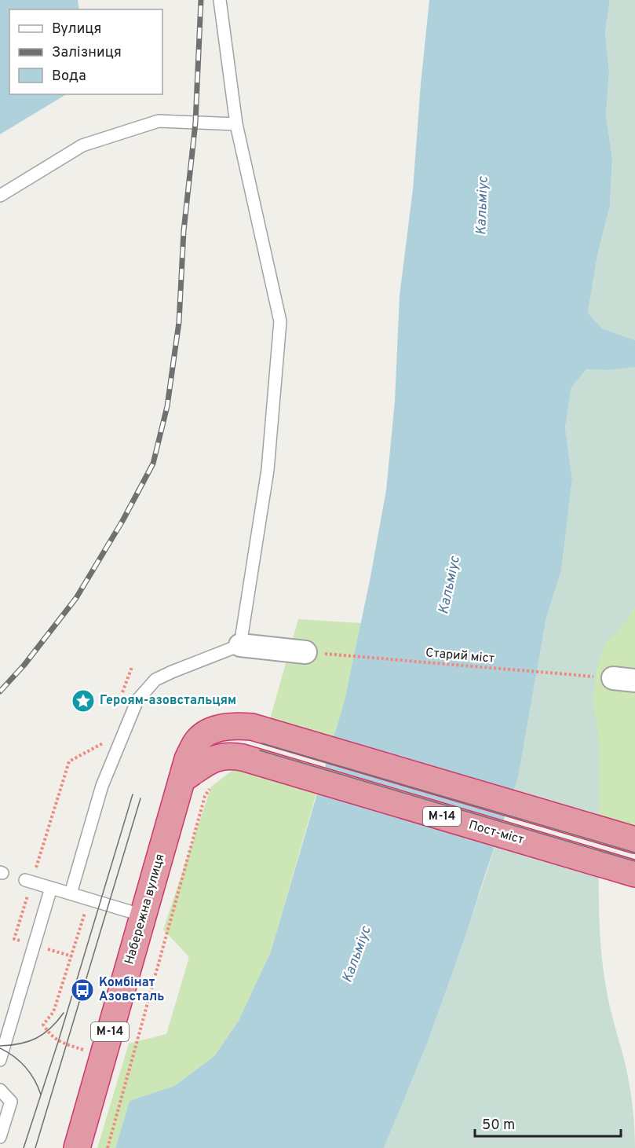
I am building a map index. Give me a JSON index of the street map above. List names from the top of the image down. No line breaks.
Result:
{"streets":{"highway":["М-14","Пост-міст","Набережна вулиця"],"path":["Старий міст"]},"crossings":[["М-14","Пост-міст"],["М-14","Набережна вулиця"],["Пост-міст","Набережна вулиця"]],"water":["Кальміус"],"places":{"place":["Героям-азовстальцям"],"bus stop":["Комбінат Азовсталь"]},"legend":["Вулиця","Залізниця","Вода"],"scale_bar":"50 m"}
